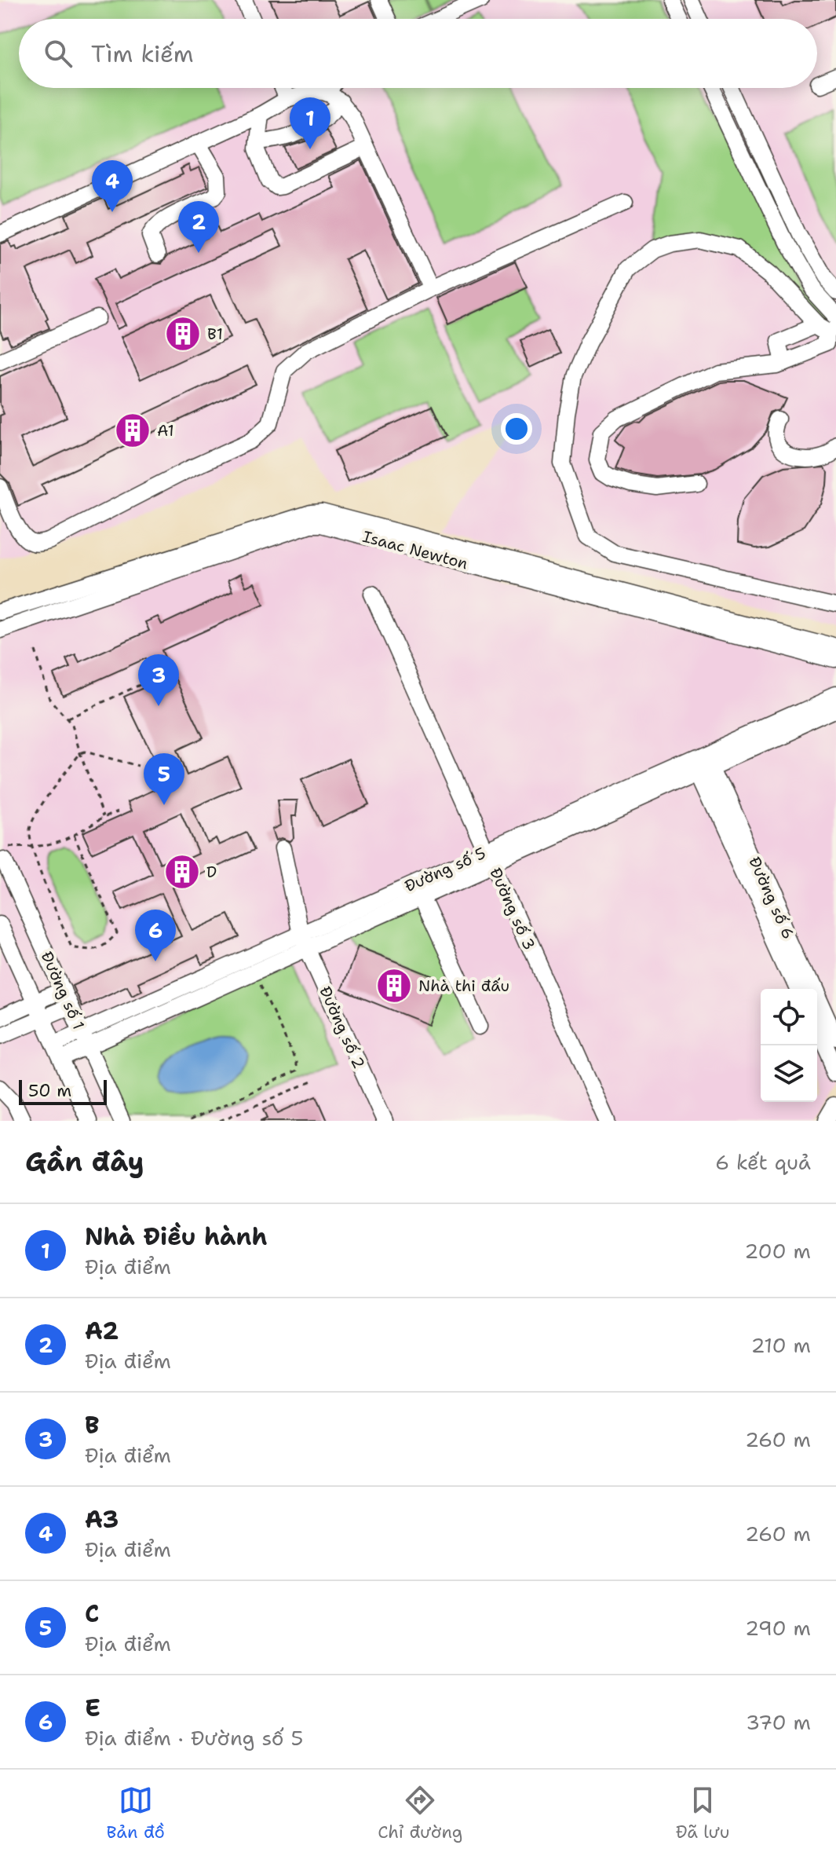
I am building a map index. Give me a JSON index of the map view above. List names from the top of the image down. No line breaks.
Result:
{"streets":{"street":["Isaac Newton","Đường số 5","Đường số 6","Đường số 3","Đường số 1","Đường số 2"]},"crossings":[["Đường số 5","Đường số 6"],["Đường số 5","Đường số 3"],["Đường số 5","Đường số 1"],["Đường số 5","Đường số 2"]],"places":{"building":["B1","A1","D","Nhà thi đấu"]},"scale_bar":"50 m","page":{"search":"Tìm kiếm","pins":["1","4","2","3","5","6"],"scale":"50 m","heading":["Gần đây","6 kết quả"],"list":[{"mark":"1","name":"Nhà Điều hành","note":"Địa điểm","value":"200 m"},{"mark":"2","name":"A2","note":"Địa điểm","value":"210 m"},{"mark":"3","name":"B","note":"Địa điểm","value":"260 m"},{"mark":"4","name":"A3","note":"Địa điểm","value":"260 m"},{"mark":"5","name":"C","note":"Địa điểm","value":"290 m"},{"mark":"6","name":"E","note":"Địa điểm · Đường số 5","value":"370 m"}],"nav":["Bản đồ","Chỉ đường","Đã lưu"]}}
